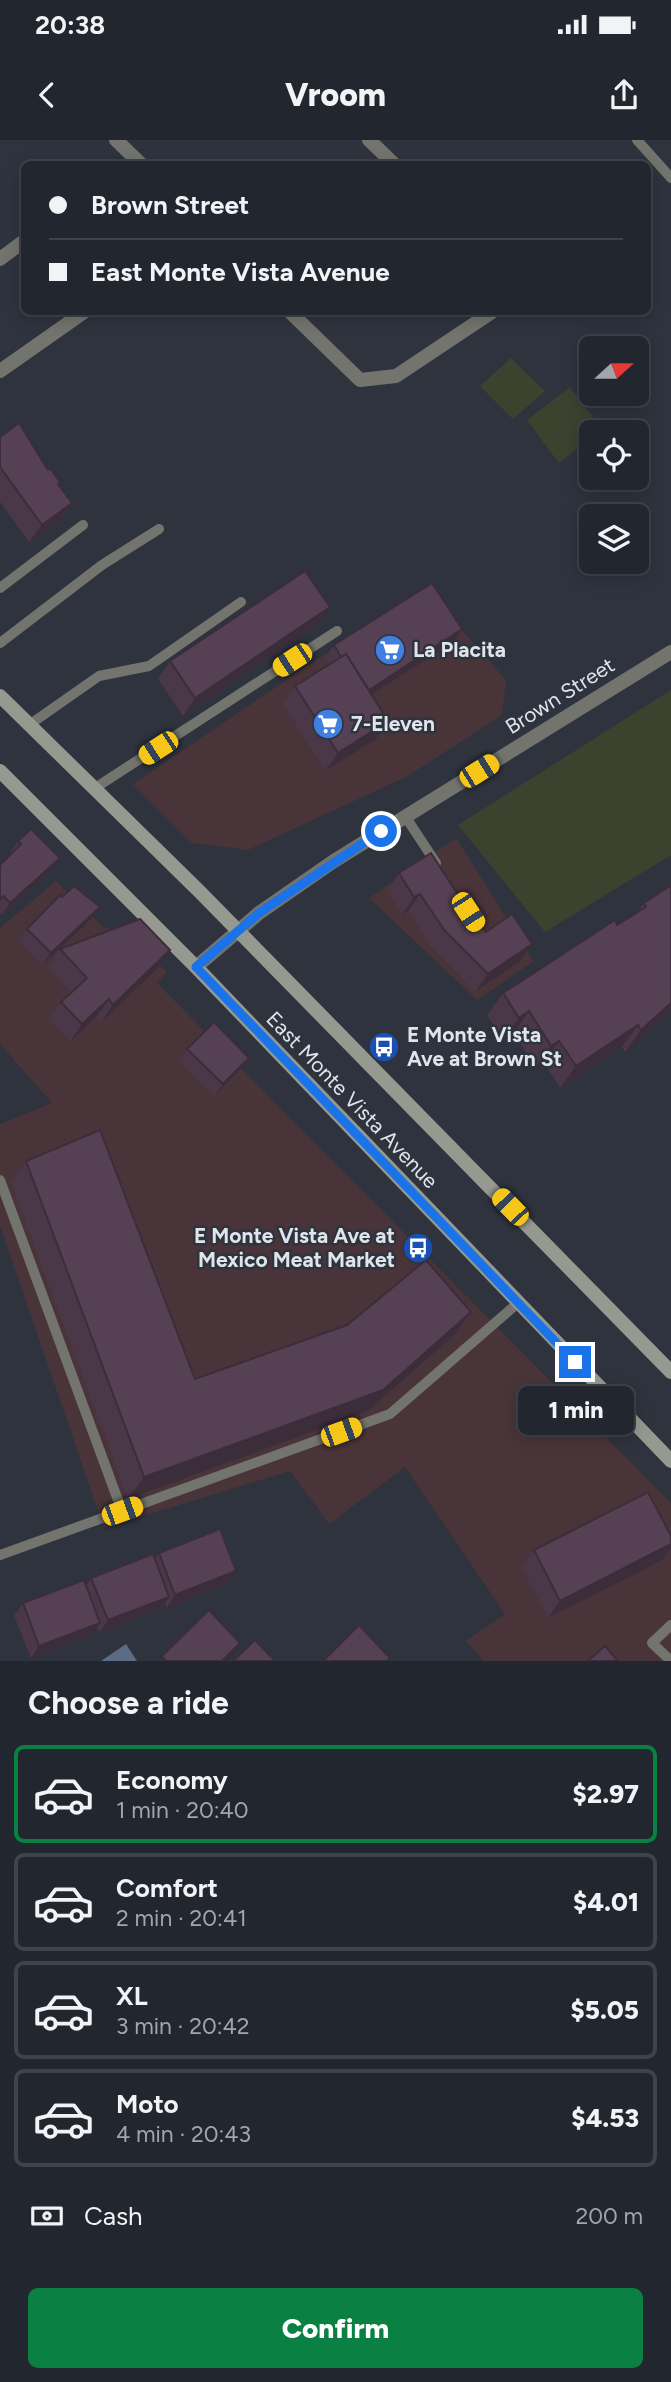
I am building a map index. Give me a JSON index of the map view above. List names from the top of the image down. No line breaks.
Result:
{"streets":{"main road":["East Monte Vista Avenue"],"street":["Brown Street"]},"crossings":[["Brown Street","East Monte Vista Avenue"]],"places":{"supermarket":["La Placita","7-Eleven"],"bus stop":["E Monte Vista Ave at Brown St","E Monte Vista Ave at Mexico Meat Market"]},"north":"right","page":{"status":"20:38","header":"Vroom","banner":["Brown Street","East Monte Vista Avenue"],"bubble":"1 min","heading":"Choose a ride","list":[{"name":"Economy","note":"1 min · 20:40","value":"$2.97"},{"name":"Comfort","note":"2 min · 20:41","value":"$4.01"},{"name":"XL","note":"3 min · 20:42","value":"$5.05"},{"name":"Moto","note":"4 min · 20:43","value":"$4.53"}],"pay":["Cash","200 m"],"buttons":"Confirm"}}
